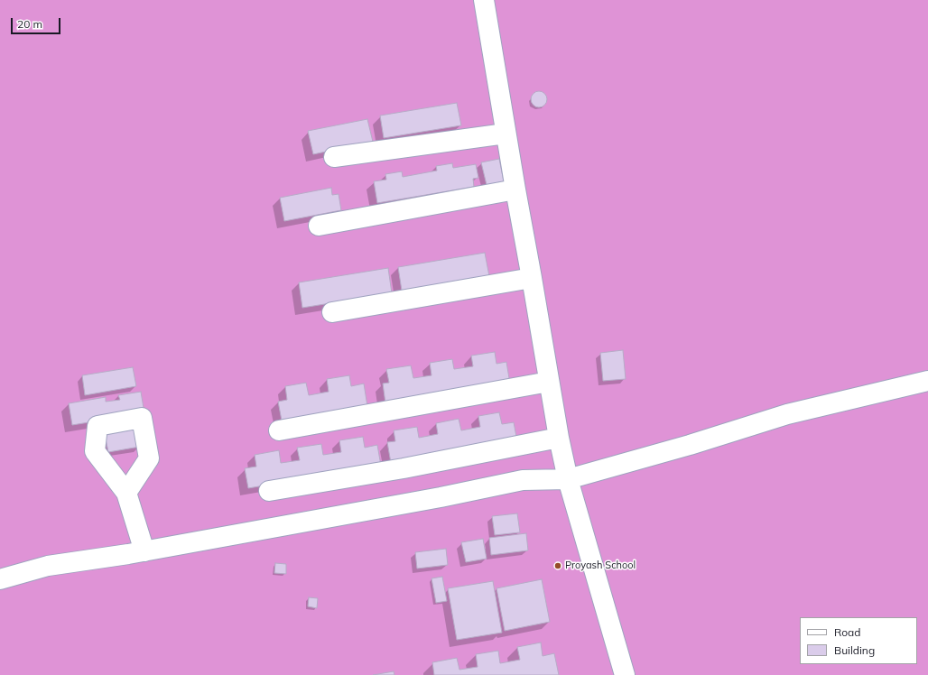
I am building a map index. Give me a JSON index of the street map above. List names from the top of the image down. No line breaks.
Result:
{"places":["Proyash School"],"legend":["Road","Building"],"scale_bar":"20 m"}
